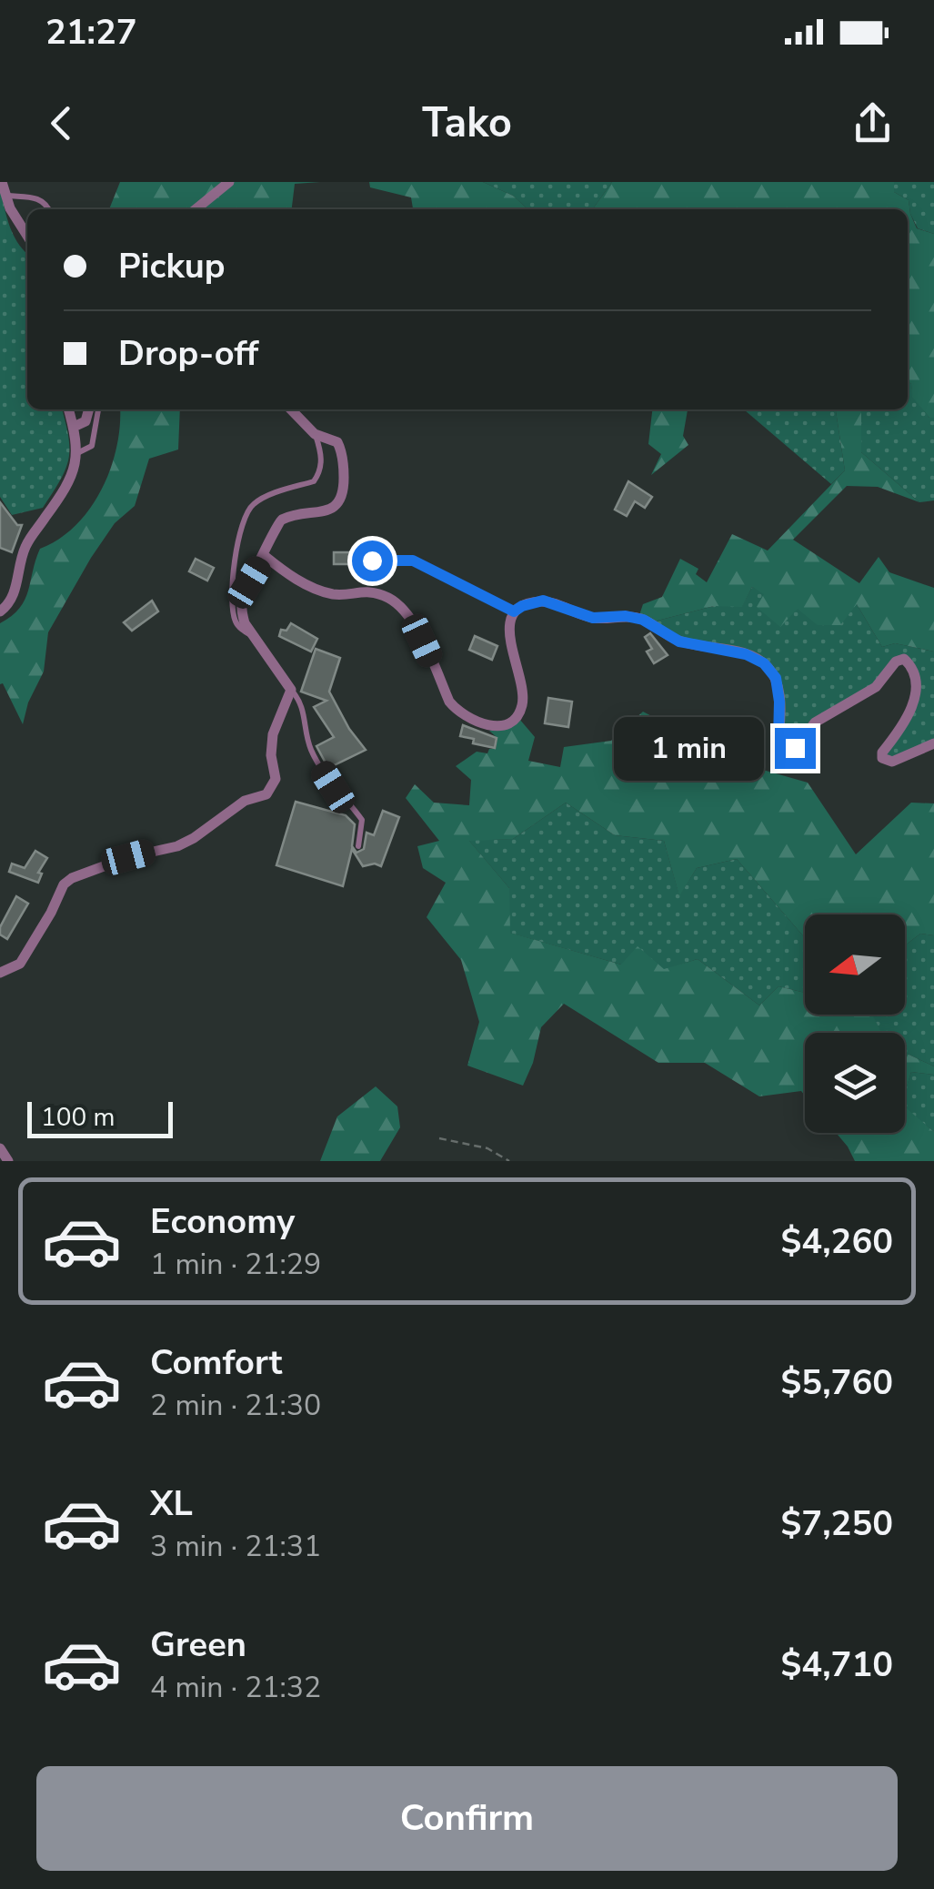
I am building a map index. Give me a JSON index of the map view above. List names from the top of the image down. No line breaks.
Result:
{"scale_bar":"100 m","north":"left","page":{"status":"21:27","header":"Tako","banner":["Pickup","Drop-off"],"bubble":"1 min","scale":"100 m","list":[{"name":"Economy","note":"1 min · 21:29","value":"$4,260"},{"name":"Comfort","note":"2 min · 21:30","value":"$5,760"},{"name":"XL","note":"3 min · 21:31","value":"$7,250"},{"name":"Green","note":"4 min · 21:32","value":"$4,710"}],"buttons":"Confirm"}}
